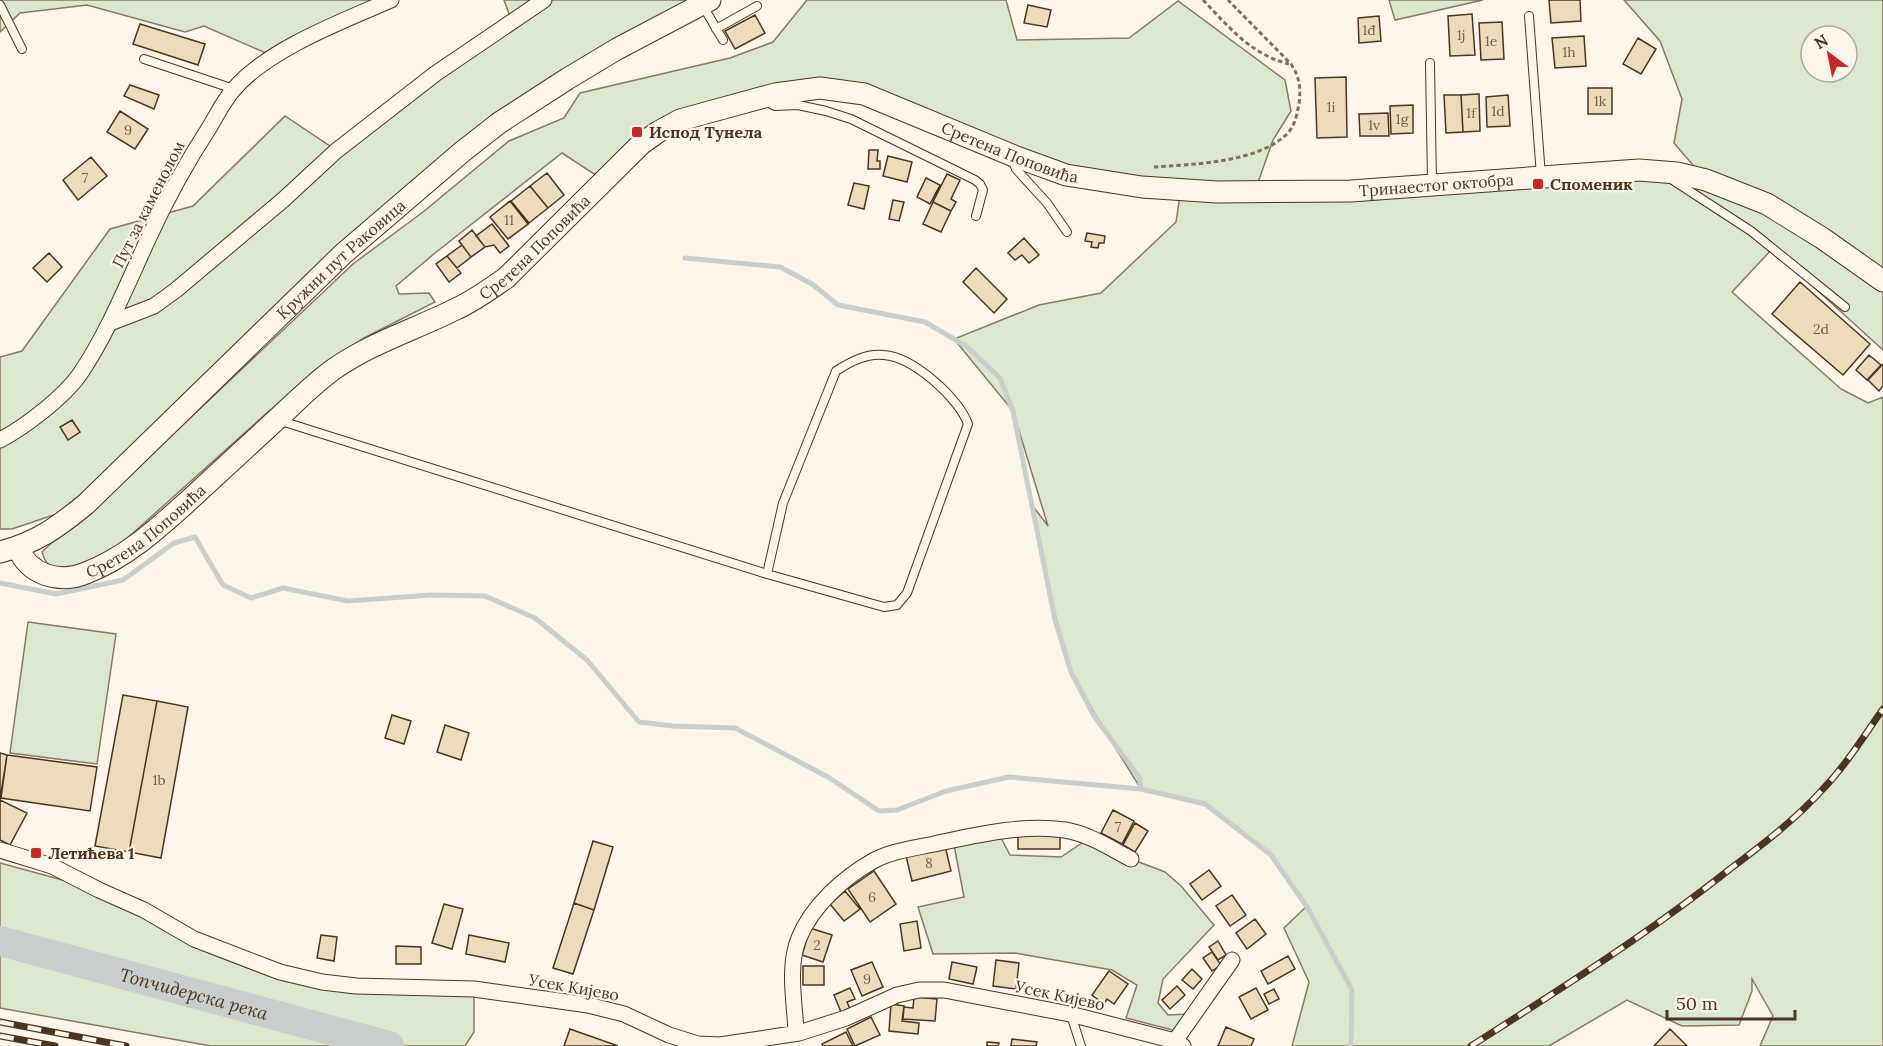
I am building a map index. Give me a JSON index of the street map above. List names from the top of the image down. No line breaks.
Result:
{"streets":{"street":["Сретена Поповића","Тринаестог октобра","Пут за каменолом","Кружни пут Раковица","Усек Кијево"]},"crossings":[["Сретена Поповића","Тринаестог октобра"],["Сретена Поповића","Кружни пут Раковица"]],"water":["Топчидерска река"],"places":{"transit":["Испод Тунела","Споменик","Летићева 1"]},"house_numbers":["1đ","1j","1e","1h","1k","1i","1d","1f","1g","1v","9","7","11","2d","1b","7","8","6","2","9"],"scale_bar":"50 m","north":"top left"}
